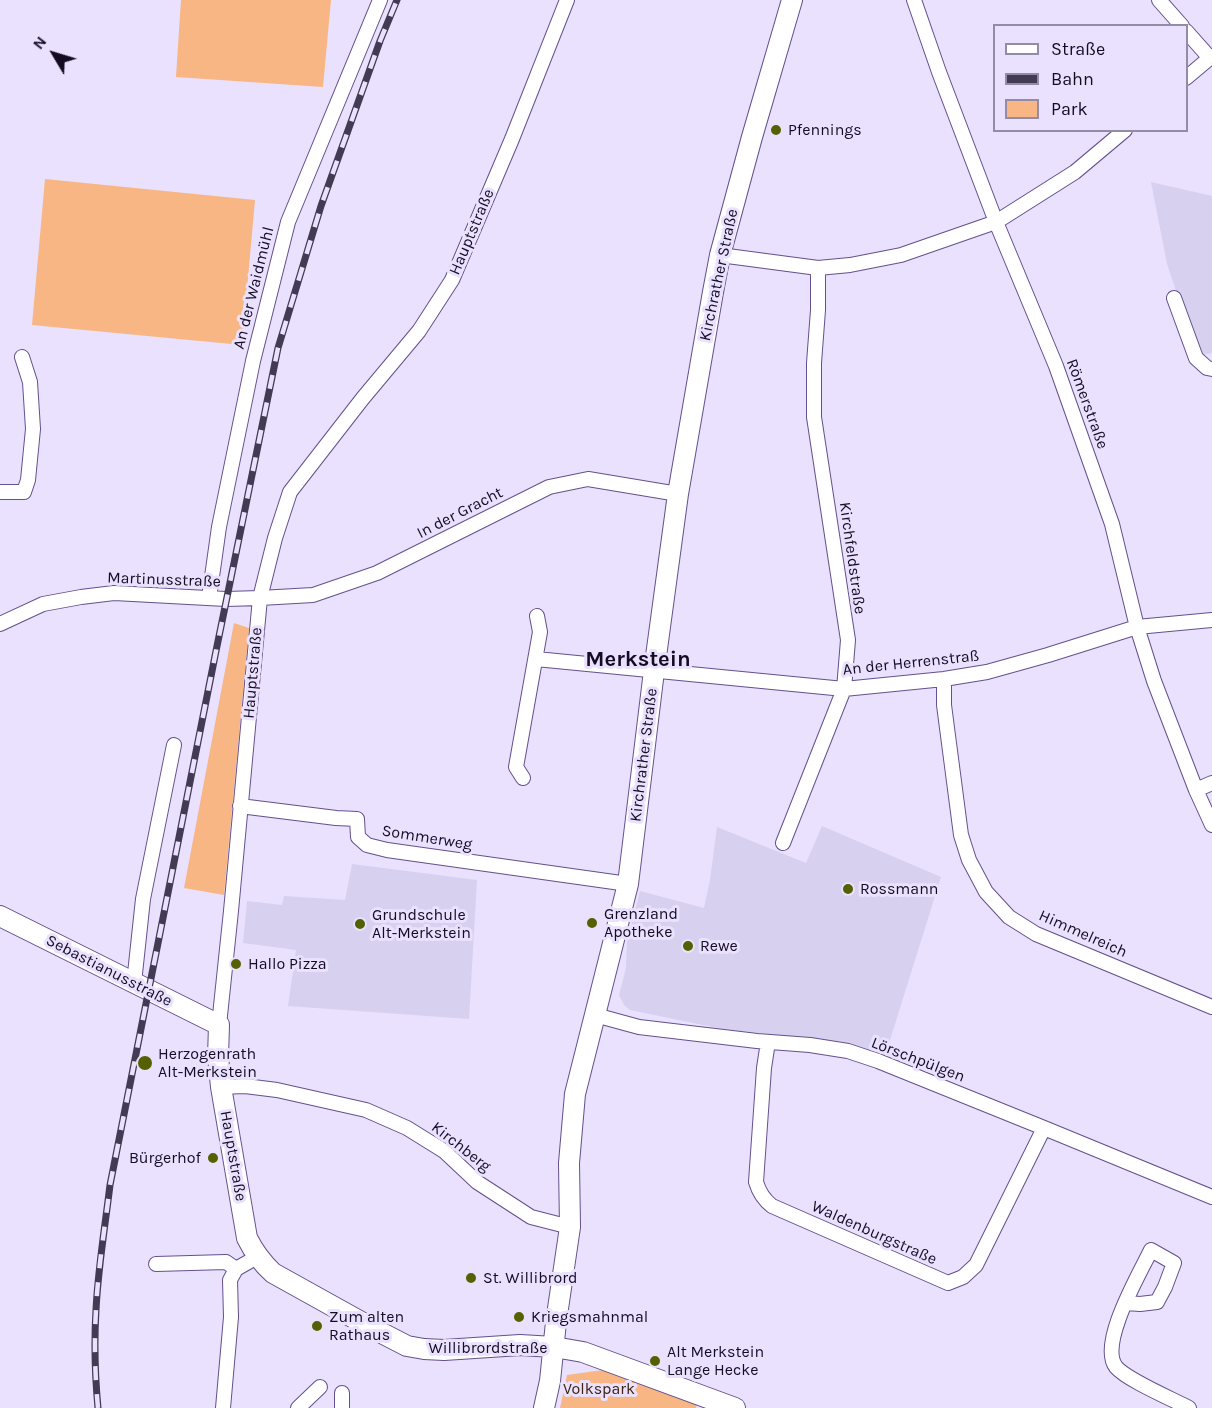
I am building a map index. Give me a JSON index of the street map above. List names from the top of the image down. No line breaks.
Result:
{"streets":{"main road":["Hauptstraße","Kirchrather Straße","Sebastianusstraße","Willibrordstraße"],"street":["An der Waidmühl","Römerstraße","In der Gracht","Kirchfeldstraße","Martinusstraße","An der Herrenstraß","Sommerweg","Himmelreich","Lörschpülgen","Kirchberg","Waldenburgstraße"]},"crossings":[["Hauptstraße","In der Gracht"],["Hauptstraße","Martinusstraße"],["Hauptstraße","Sommerweg"],["Hauptstraße","Sebastianusstraße"],["Hauptstraße","Kirchberg"],["Hauptstraße","Willibrordstraße"],["Kirchrather Straße","In der Gracht"],["Kirchrather Straße","An der Herrenstraß"],["Kirchrather Straße","Sommerweg"],["Kirchrather Straße","Lörschpülgen"],["Kirchrather Straße","Kirchberg"],["Kirchrather Straße","Willibrordstraße"],["An der Waidmühl","Martinusstraße"],["Römerstraße","An der Herrenstraß"],["In der Gracht","Martinusstraße"],["Kirchfeldstraße","An der Herrenstraß"],["An der Herrenstraß","Himmelreich"],["Lörschpülgen","Waldenburgstraße"]],"districts":["Merkstein"],"parks":["Volkspark"],"places":["Pfennings","Rossmann","Grenzland Apotheke","Grundschule Alt-Merkstein","Rewe","Hallo Pizza","Herzogenrath Alt-Merkstein","Bürgerhof","St. Willibrord","Kriegsmahnmal","Zum alten Rathaus","Alt Merkstein Lange Hecke"],"legend":["Straße","Bahn","Park"],"north":"top left"}
